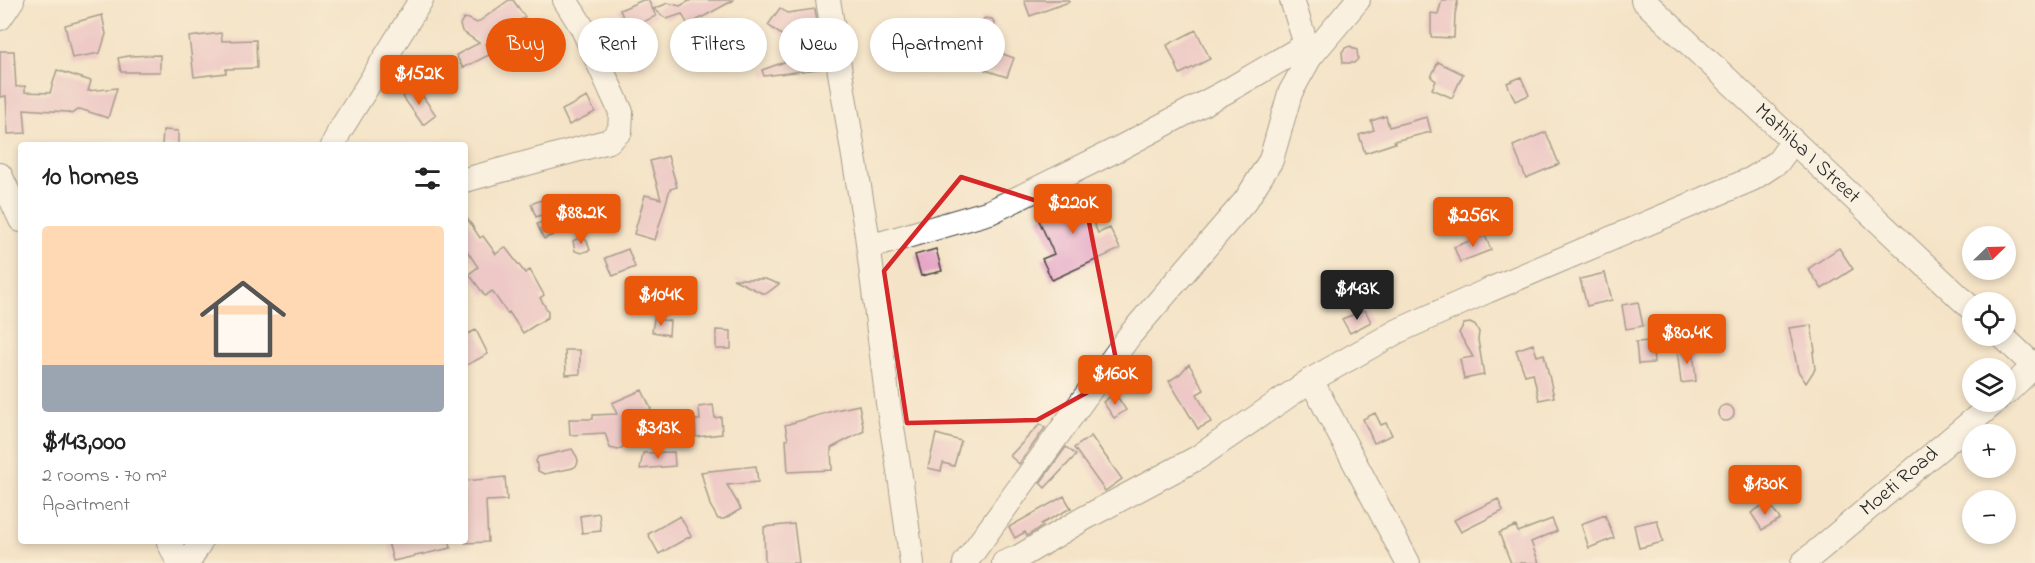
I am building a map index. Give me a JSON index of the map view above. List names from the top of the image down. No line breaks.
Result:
{"streets":{"street":["Mathiba I Street","Moeti Road"]},"north":"top right","page":{"chip":["Buy","Rent","Filters","New","Apartment"],"price":["$152K","$220K","$88.2K","$256K","$143K","$104K","$80.4K","$160K","$313K","$130K"],"heading":"10 homes","list":[{"name":"$143,000","note":"2 rooms · 70 m² · Apartment"}],"map_buttons":["+","−"]}}
